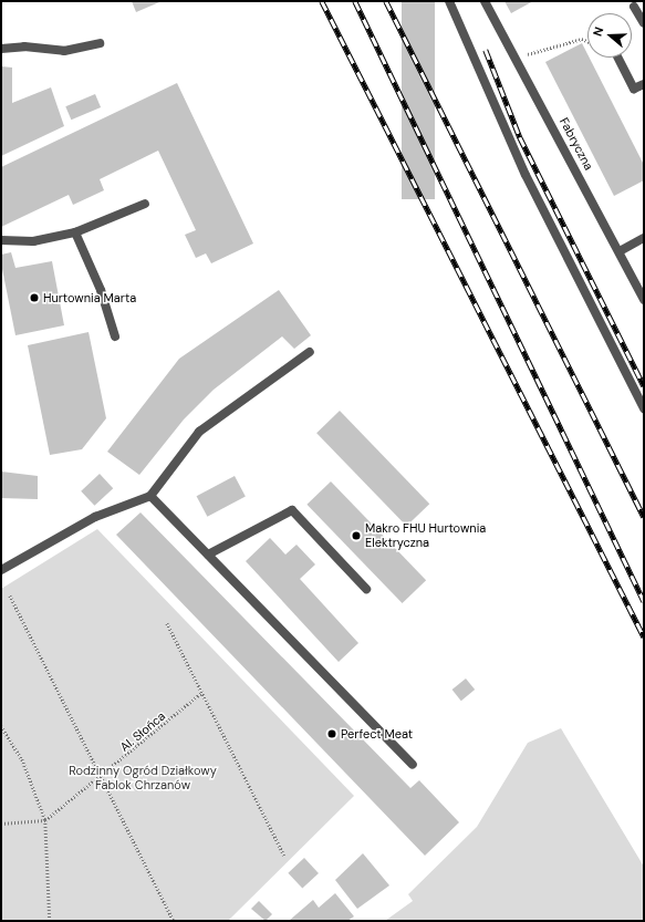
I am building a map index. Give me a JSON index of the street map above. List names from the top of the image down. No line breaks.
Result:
{"streets":{"street":["Fabryczna"],"path":["Al. Słońca"]},"parks":["Rodzinny Ogród Działkowy Fablok Chrzanów"],"places":["Hurtownia Marta","Makro FHU Hurtownia Elektryczna","Perfect Meat"],"north":"left"}
